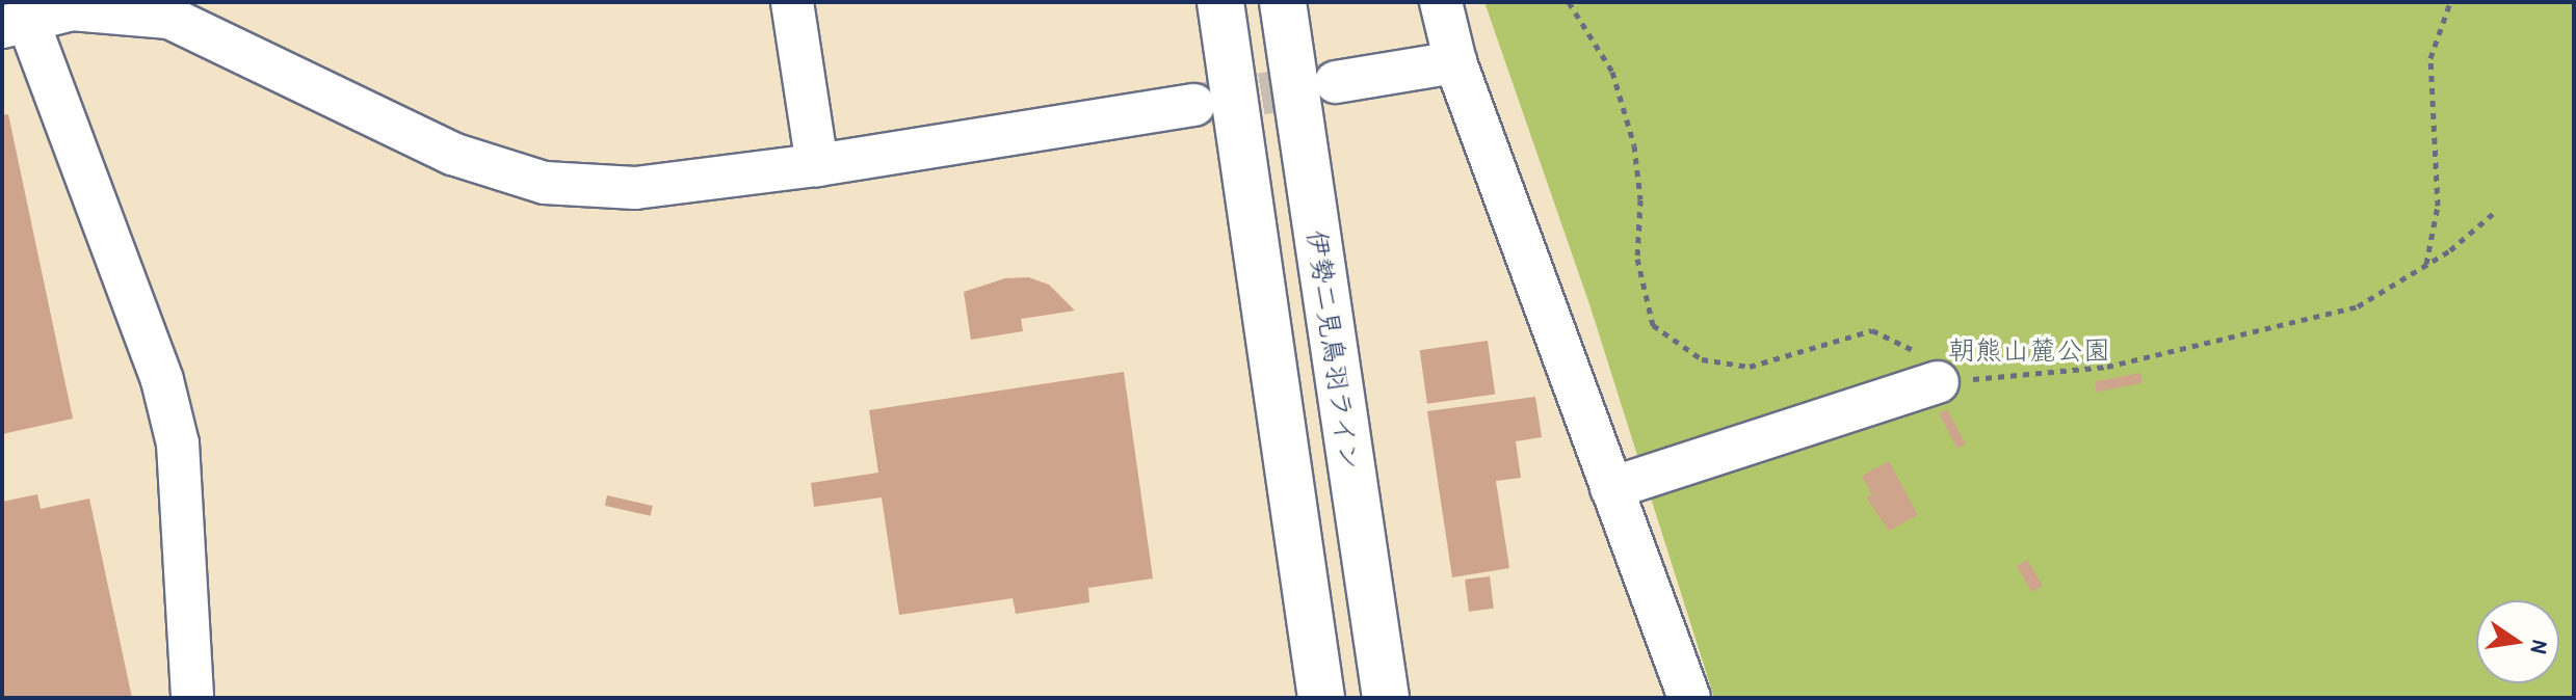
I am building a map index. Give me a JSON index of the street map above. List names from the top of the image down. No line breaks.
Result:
{"streets":{"main road":["伊勢二見鳥羽ライン"]},"parks":["朝熊山麓公園"],"north":"right"}
